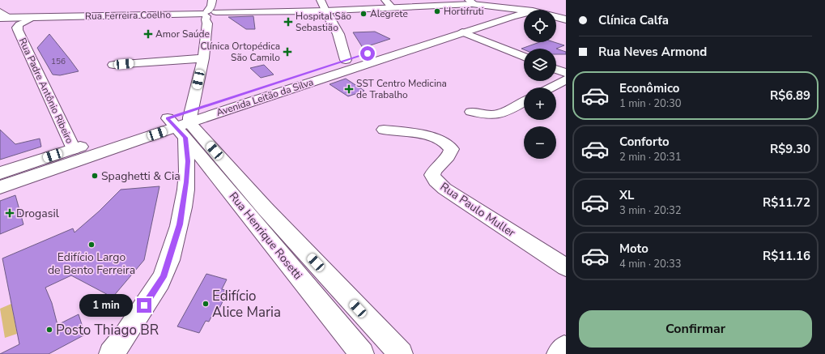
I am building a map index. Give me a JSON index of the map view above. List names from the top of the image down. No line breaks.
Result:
{"streets":{"street":["Rua Ferreira Coelho","Rua Padre Antônio Ribeiro","Avenida Leitão da Silva","Rua Paulo Muller","Rua Henrique Rosetti"]},"crossings":[["Rua Ferreira Coelho","Rua Padre Antônio Ribeiro"],["Rua Ferreira Coelho","Avenida Leitão da Silva"],["Rua Padre Antônio Ribeiro","Avenida Leitão da Silva"],["Avenida Leitão da Silva","Rua Henrique Rosetti"]],"places":{"other":["Hortifruti","Alegrete","Spaghetti & Cia","Edifício Largo de Bento Ferreira","Edifício Alice Maria","Posto Thiago BR"],"health":["Hospital São Sebastião","Amor Saúde","Clínica Ortopédica São Camilo","SST Centro Medicina de Trabalho","Drogasil"]},"house_numbers":["156"],"page":{"banner":["Clínica Calfa","Rua Neves Armond"],"map_buttons":["+","−"],"list":[{"name":"Econômico","note":"1 min · 20:30","value":"R$6.89"},{"name":"Conforto","note":"2 min · 20:31","value":"R$9.30"},{"name":"XL","note":"3 min · 20:32","value":"R$11.72"},{"name":"Moto","note":"4 min · 20:33","value":"R$11.16"}],"bubble":"1 min","buttons":"Confirmar"}}
